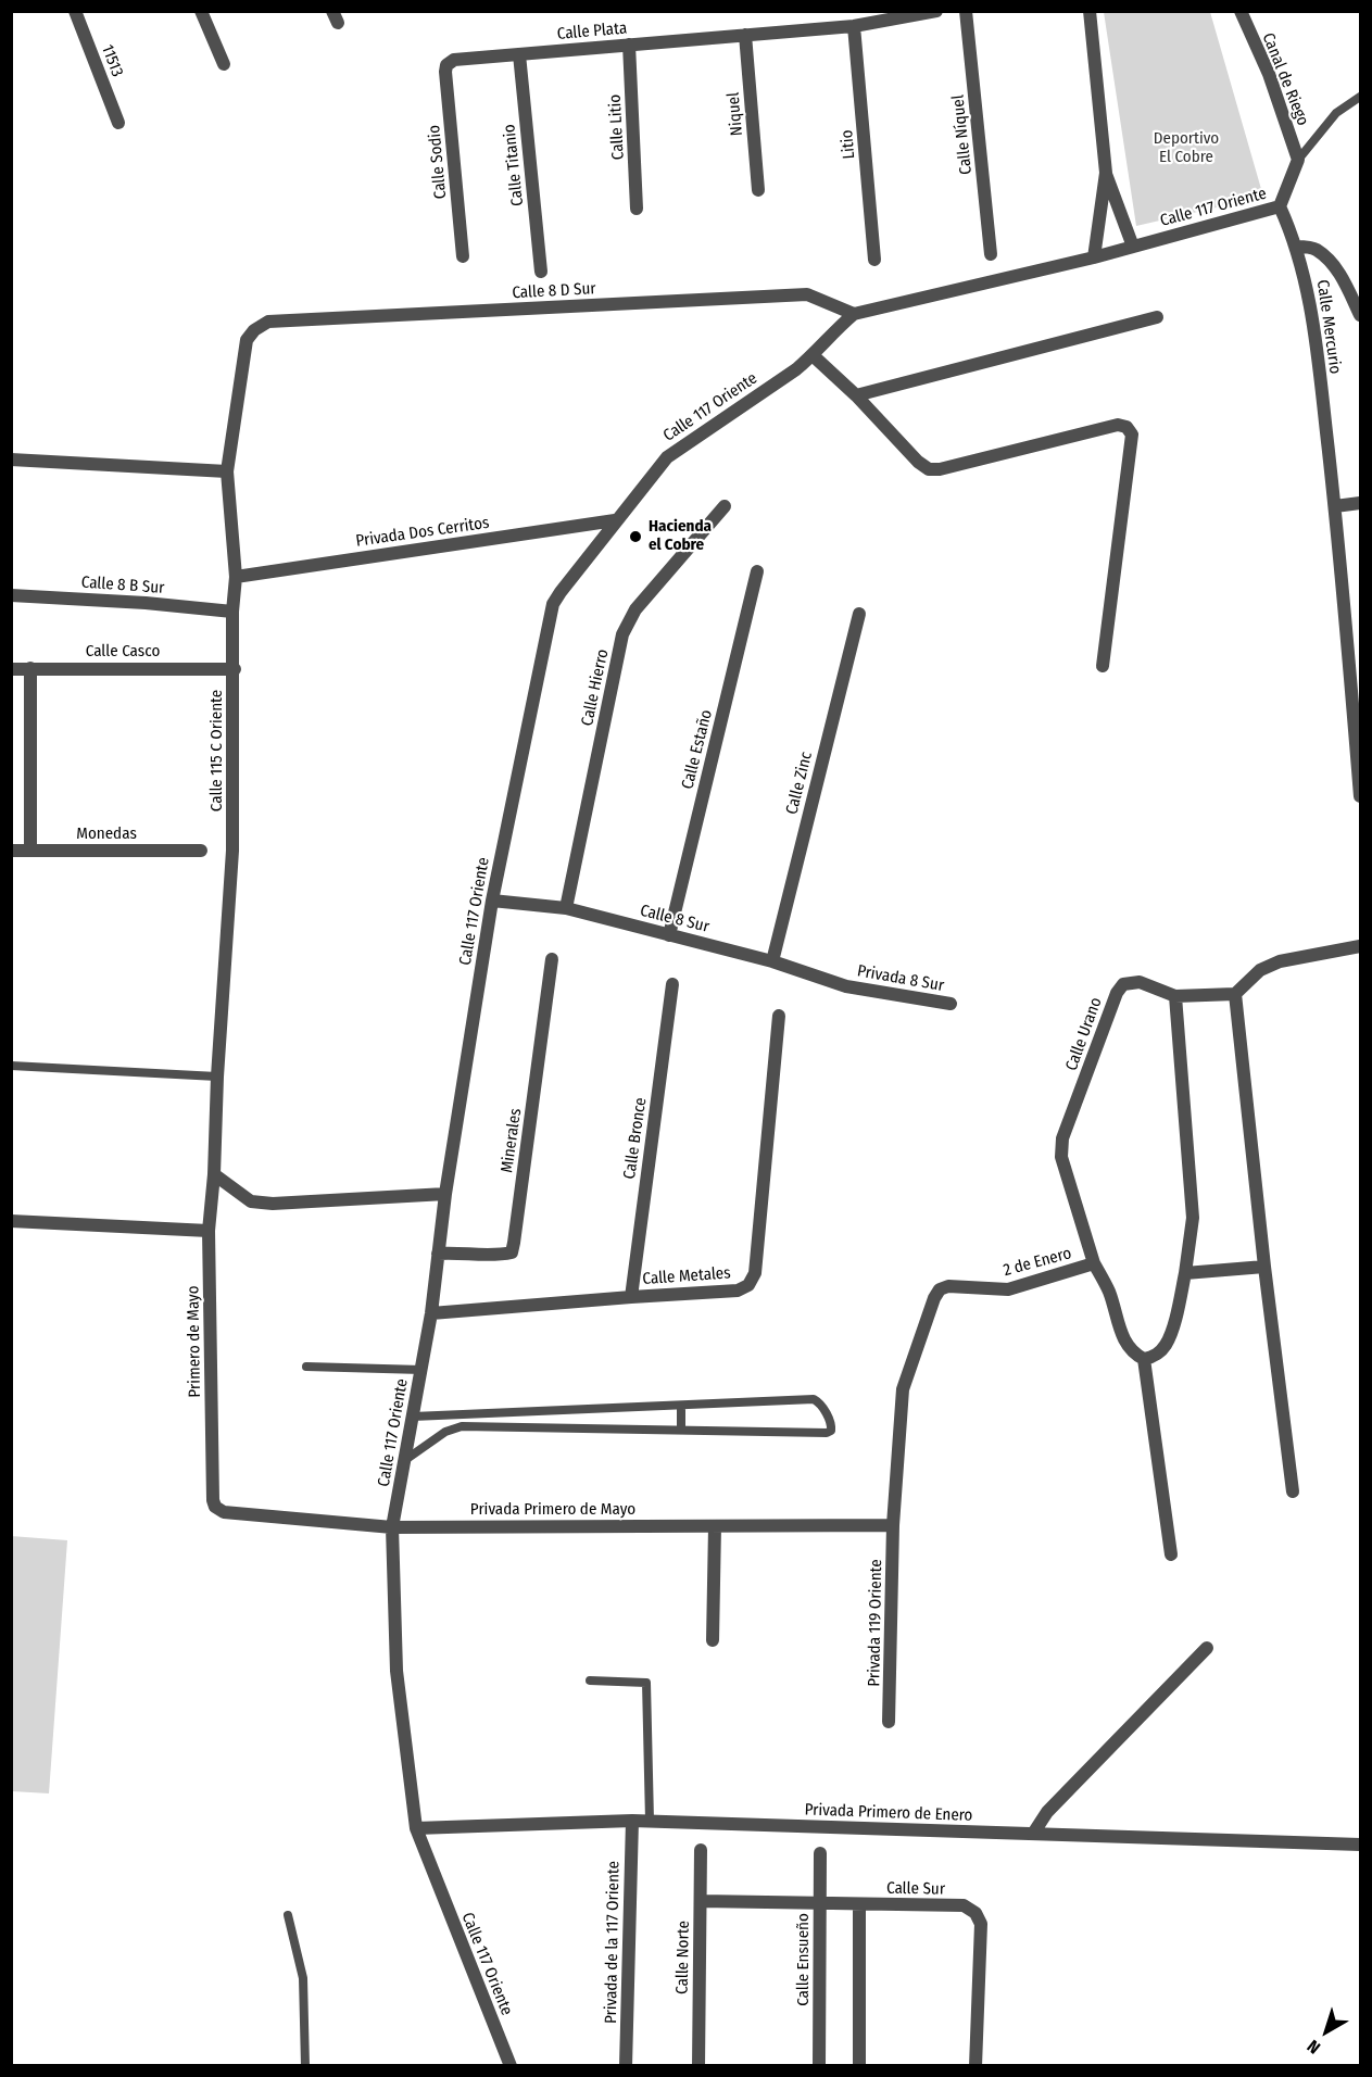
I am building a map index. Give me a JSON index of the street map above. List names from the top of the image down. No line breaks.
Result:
{"streets":{"street":["Calle Plata","11513","Canal de Riego","Niquel","Calle Litio","Calle Níquel","Litio","Calle Sodio","Calle Titanio","Calle 117 Oriente","Calle 8 D Sur","Calle Mercurio","Privada Dos Cerritos","Calle 8 B Sur","Calle Casco","Calle Hierro","Calle Estaño","Calle 115 C Oriente","Calle Zinc","Monedas","Calle 8 Sur","Privada 8 Sur","Calle Urano","Calle Bronce","Minerales","2 de Enero","Calle Metales","Primero de Mayo","Privada Primero de Mayo","Privada 119 Oriente","Privada Primero de Enero","Calle Sur","Privada de la 117 Oriente","Calle Norte","Calle Ensueño"]},"crossings":[["Calle Plata","Niquel"],["Calle Plata","Calle Litio"],["Calle Plata","Litio"],["Calle Plata","Calle Sodio"],["Calle Plata","Calle Titanio"],["Calle 117 Oriente","Calle 8 D Sur"],["Calle 117 Oriente","Calle Mercurio"],["Calle 117 Oriente","Privada Dos Cerritos"],["Calle 117 Oriente","Calle 8 Sur"],["Calle 117 Oriente","Minerales"],["Calle 117 Oriente","Calle Metales"],["Calle 117 Oriente","Privada Primero de Mayo"],["Calle 117 Oriente","Privada Primero de Enero"],["Calle 8 D Sur","Calle 115 C Oriente"],["Privada Dos Cerritos","Calle 115 C Oriente"],["Calle 8 B Sur","Calle 115 C Oriente"],["Calle Casco","Calle 115 C Oriente"],["Calle Hierro","Calle 8 Sur"],["Calle Estaño","Calle 8 Sur"],["Calle 115 C Oriente","Primero de Mayo"],["Calle Zinc","Calle 8 Sur"],["Calle 8 Sur","Privada 8 Sur"],["Calle Urano","2 de Enero"],["Calle Bronce","Calle Metales"],["2 de Enero","Privada Primero de Mayo"],["2 de Enero","Privada 119 Oriente"],["Primero de Mayo","Privada Primero de Mayo"],["Privada Primero de Mayo","Privada 119 Oriente"],["Privada Primero de Enero","Privada de la 117 Oriente"],["Calle Sur","Calle Norte"],["Calle Sur","Calle Ensueño"]],"parks":["Deportivo El Cobre"],"places":["Hacienda el Cobre"],"north":"bottom left"}
